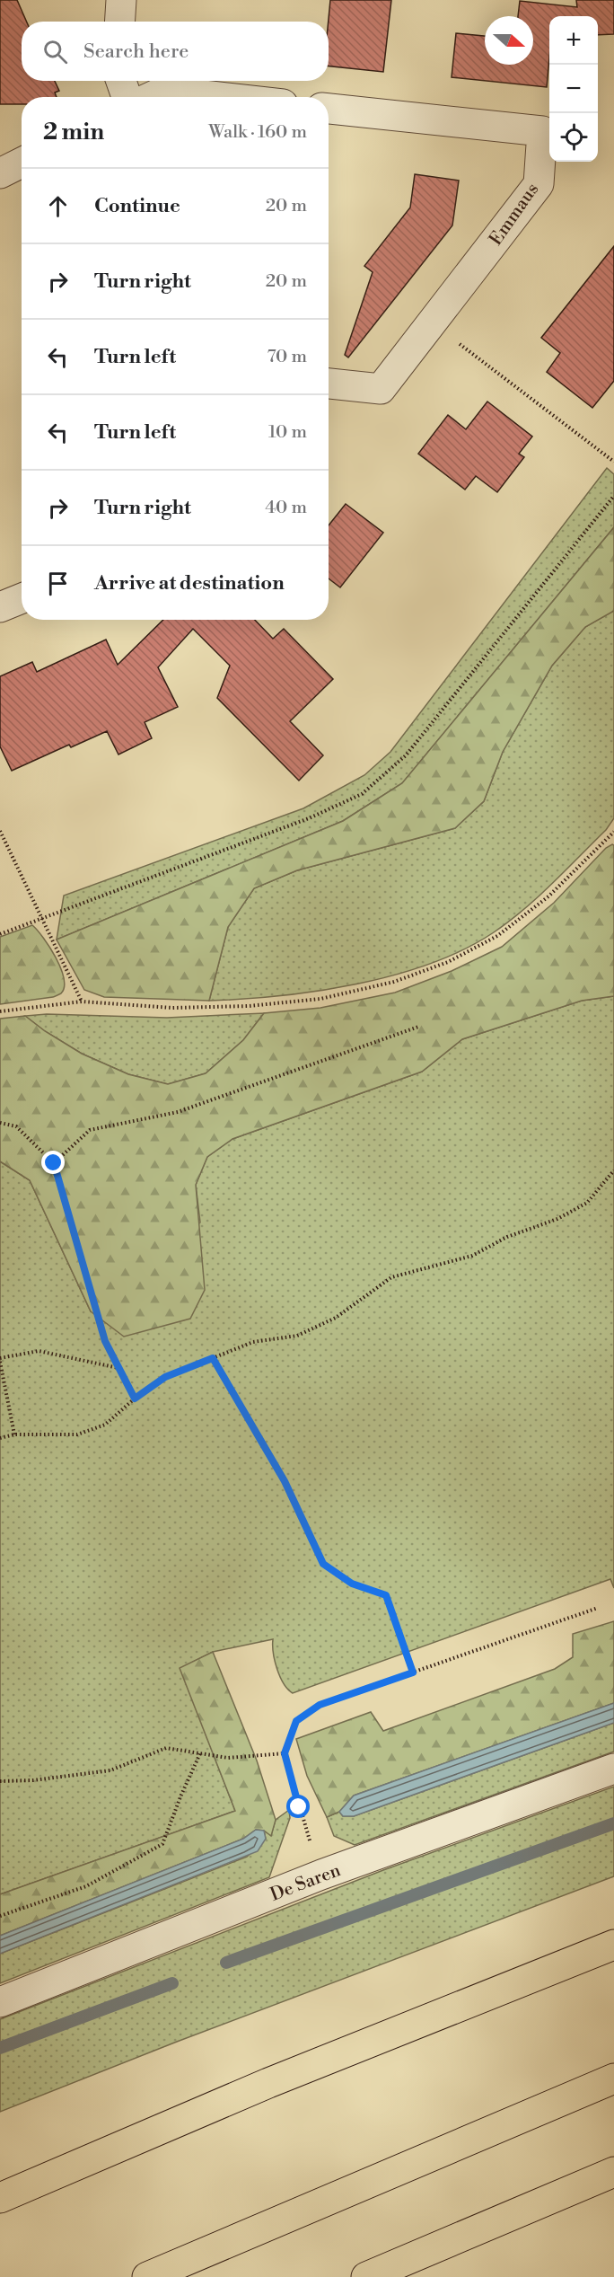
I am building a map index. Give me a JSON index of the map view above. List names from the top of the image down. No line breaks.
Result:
{"streets":{"street":["Emmaus","De Saren"]},"north":"right","page":{"map_buttons":["+","−"],"search":"Search here","heading":["2 min","Walk · 160 m"],"list":[["Continue","20 m"],["Turn right","20 m"],["Turn left","70 m"],["Turn left","10 m"],["Turn right","40 m"],"Arrive at destination"]}}
